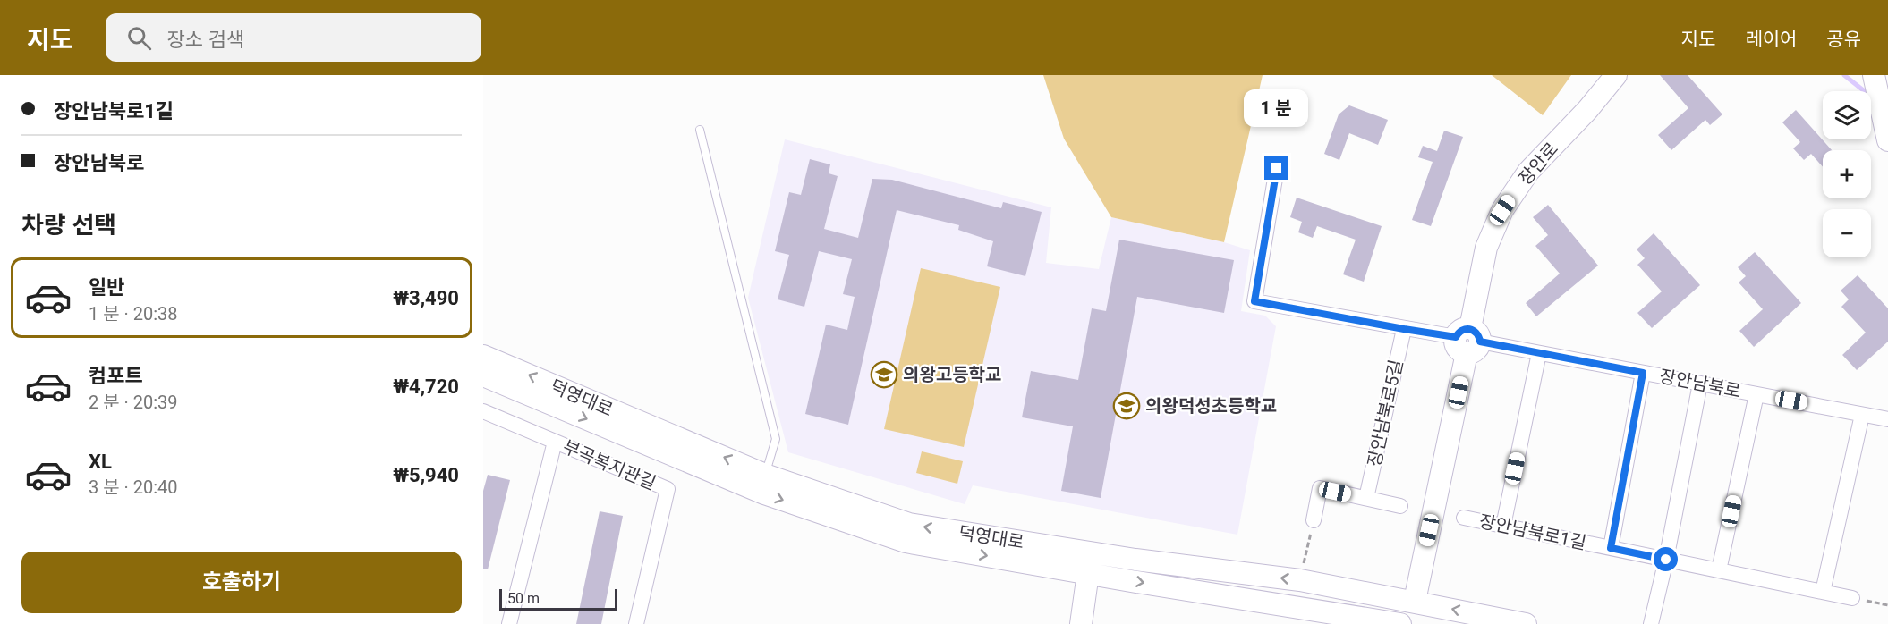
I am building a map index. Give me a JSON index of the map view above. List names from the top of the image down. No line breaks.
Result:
{"streets":{"street":["장안로","장안남북로","덕영대로","장안남북로5길","부곡복지관길","장안남북로1길"]},"crossings":[["장안로","장안남북로"],["장안로","덕영대로"],["장안남북로","장안남북로5길"]],"places":{"school or university":["의왕고등학교","의왕덕성초등학교"]},"scale_bar":"50 m","page":{"header":"지도","search":"장소 검색","nav":["지도","레이어","공유"],"banner":["장안남북로1길","장안남북로"],"bubble":"1 분","map_buttons":["+","−"],"heading":"차량 선택","list":[{"name":"일반","note":"1 분 · 20:38","value":"₩3,490"},{"name":"컴포트","note":"2 분 · 20:39","value":"₩4,720"},{"name":"XL","note":"3 분 · 20:40","value":"₩5,940"}],"buttons":"호출하기","scale":"50 m"}}
